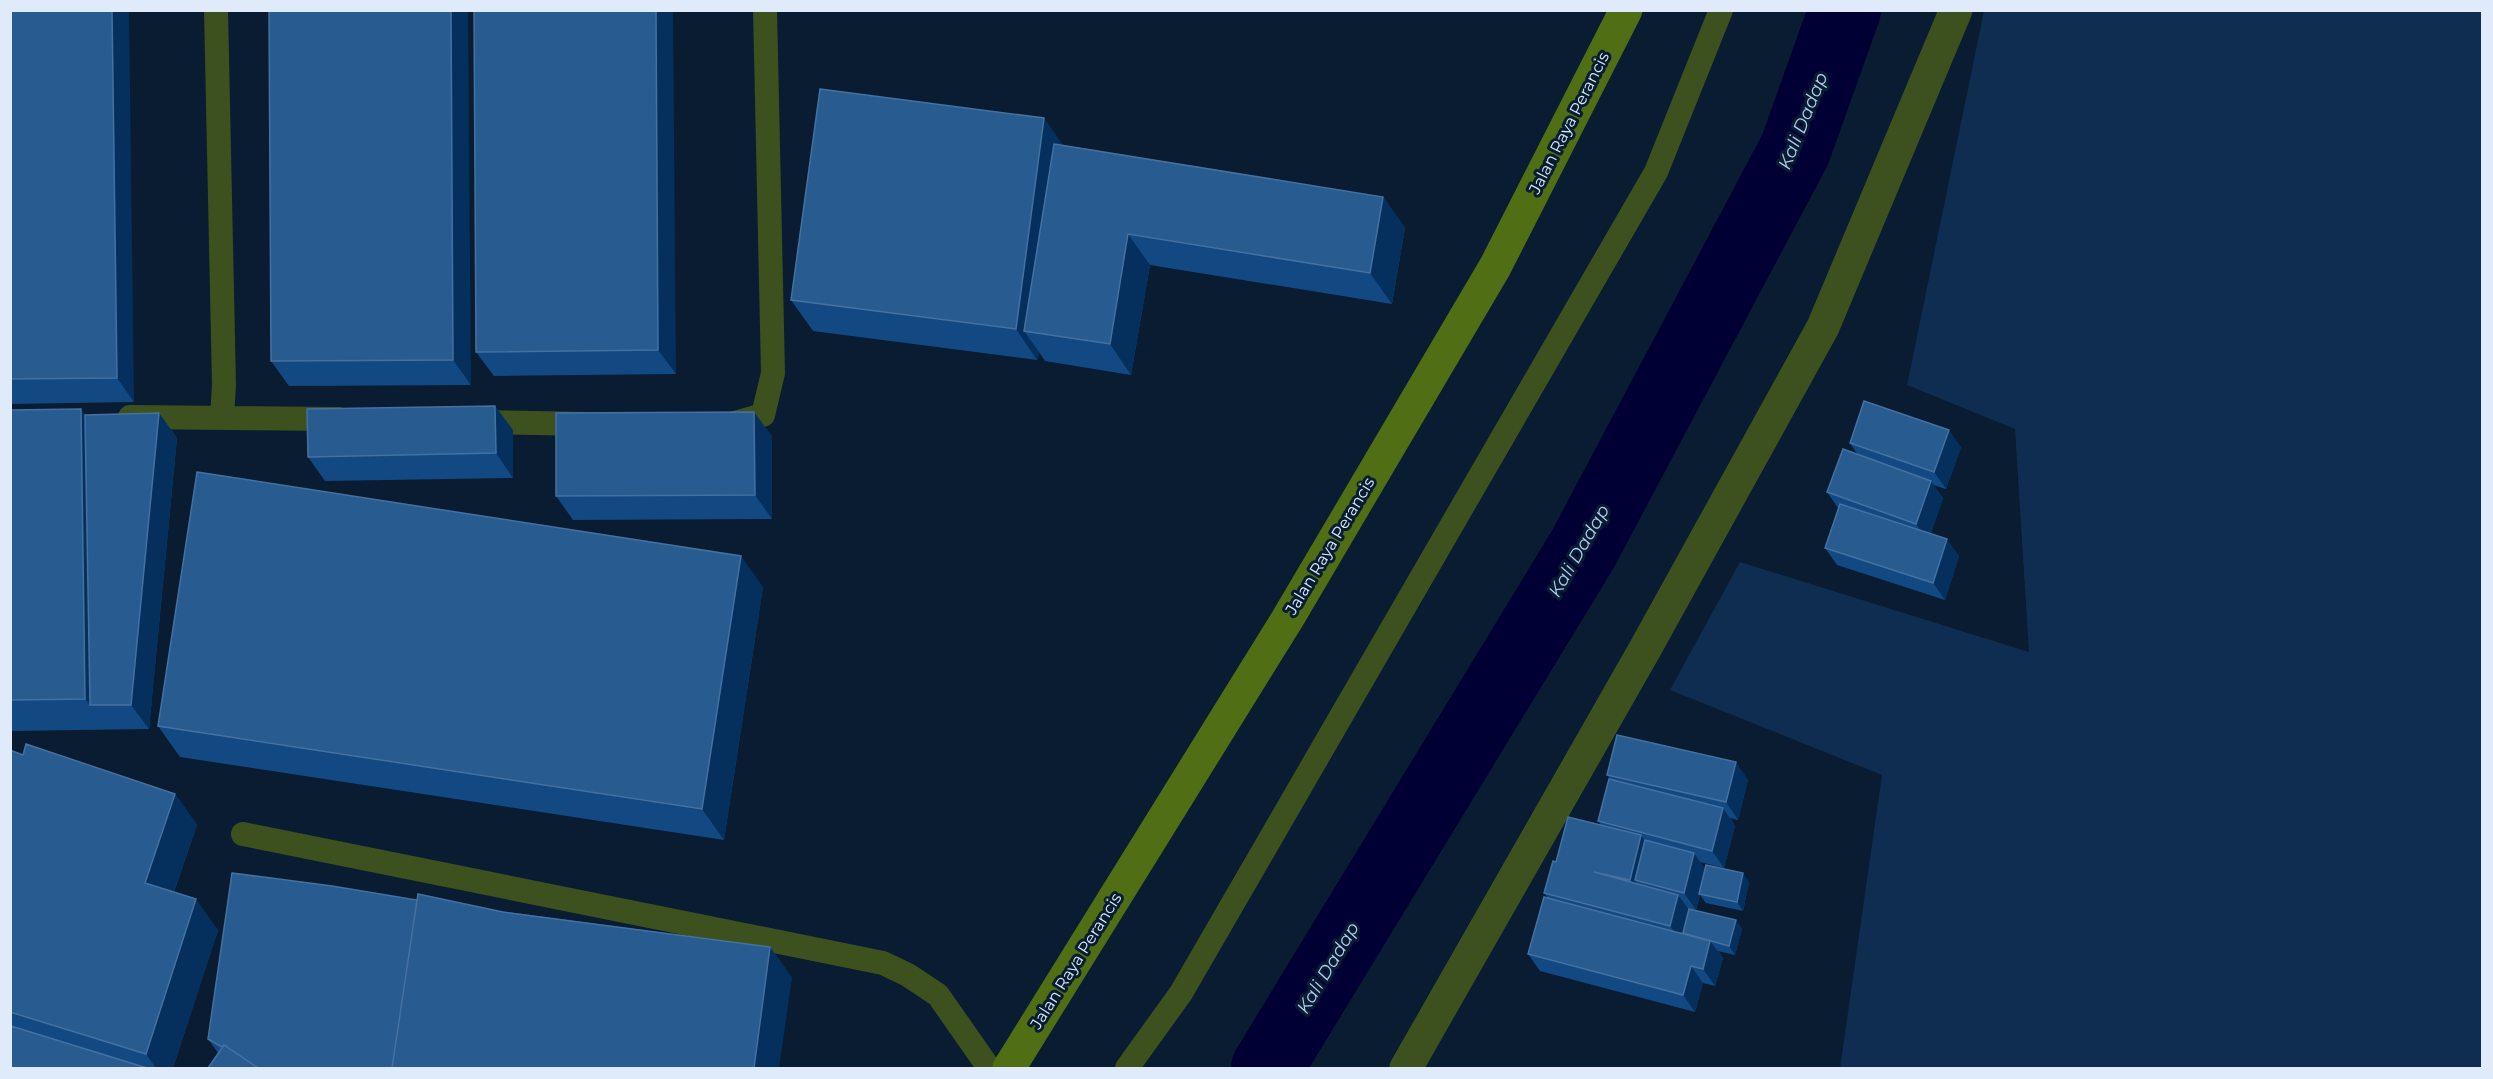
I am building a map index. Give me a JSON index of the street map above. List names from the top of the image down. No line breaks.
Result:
{"streets":{"street":["Jalan Raya Perancis"]},"water":["Kali Dadap"]}
